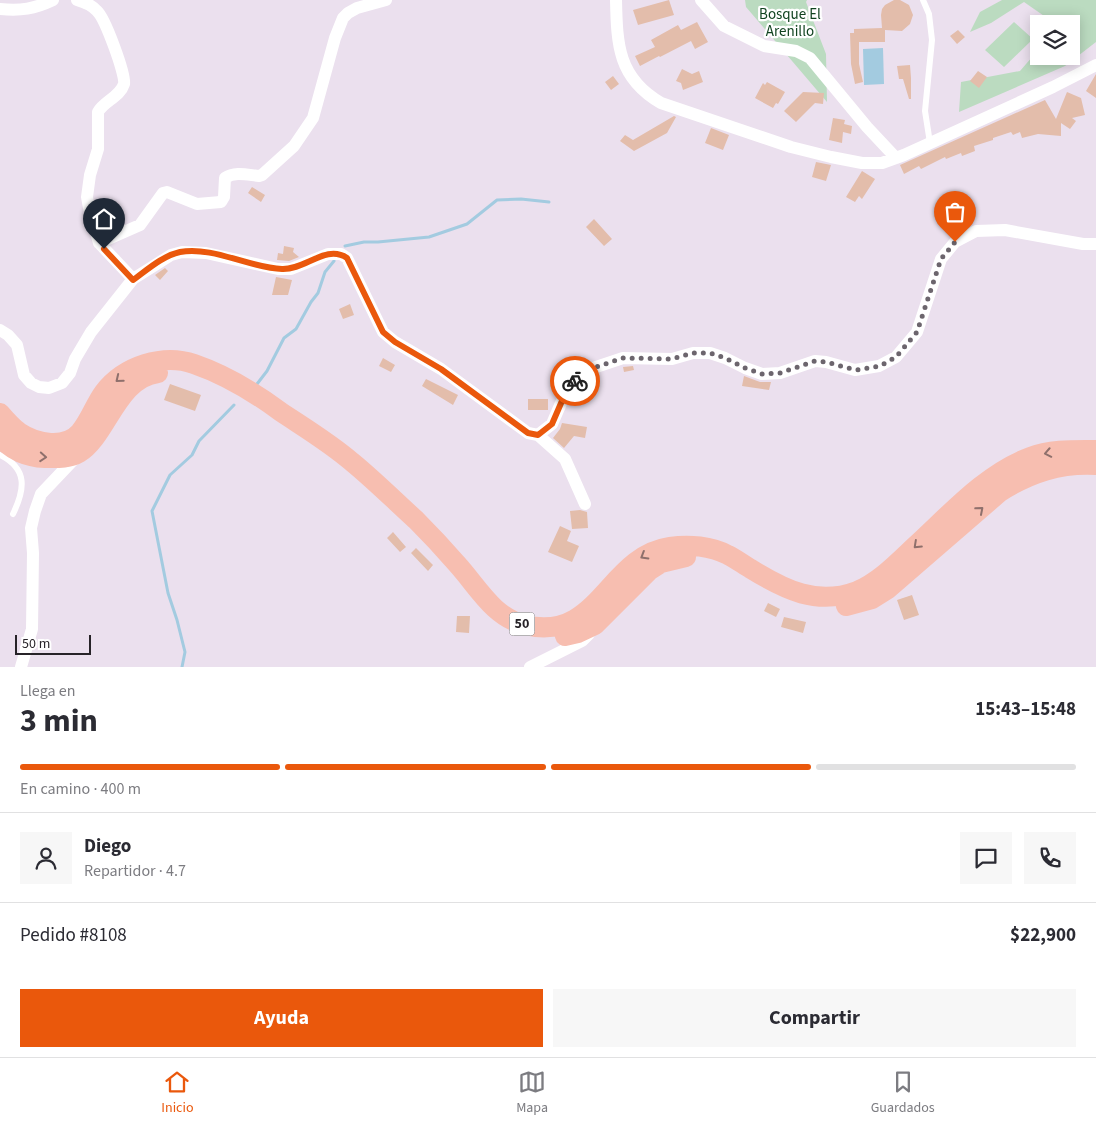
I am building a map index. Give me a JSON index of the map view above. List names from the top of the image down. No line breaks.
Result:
{"streets":{"highway":["50"]},"parks":["Bosque El Arenillo"],"scale_bar":"50 m","page":{"scale":"50 m","heading":["3 min","Llega en","15:43–15:48"],"panel":["Diego","Repartidor · 4.7","Pedido #8108","$22,900"],"bar":"En camino · 400 m","buttons":["Ayuda","Compartir"],"tabs":["Inicio","Mapa","Guardados"]}}
